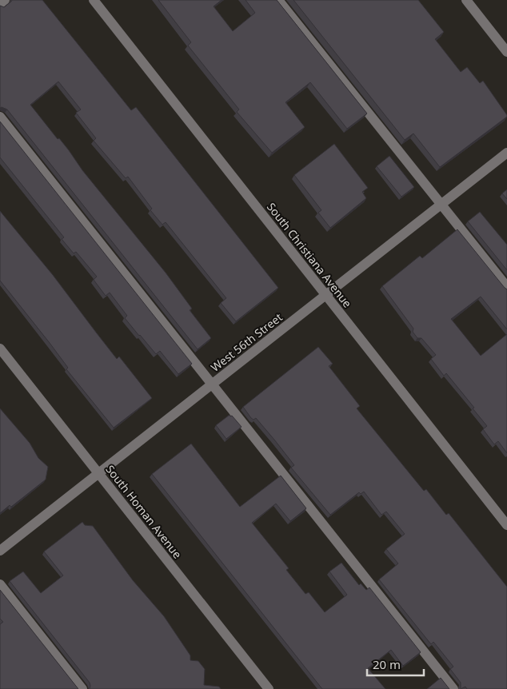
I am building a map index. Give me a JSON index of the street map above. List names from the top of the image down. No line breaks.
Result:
{"streets":{"street":["South Christiana Avenue","West 56th Street","South Homan Avenue"]},"crossings":[["South Christiana Avenue","West 56th Street"],["West 56th Street","South Homan Avenue"]],"scale_bar":"20 m"}
